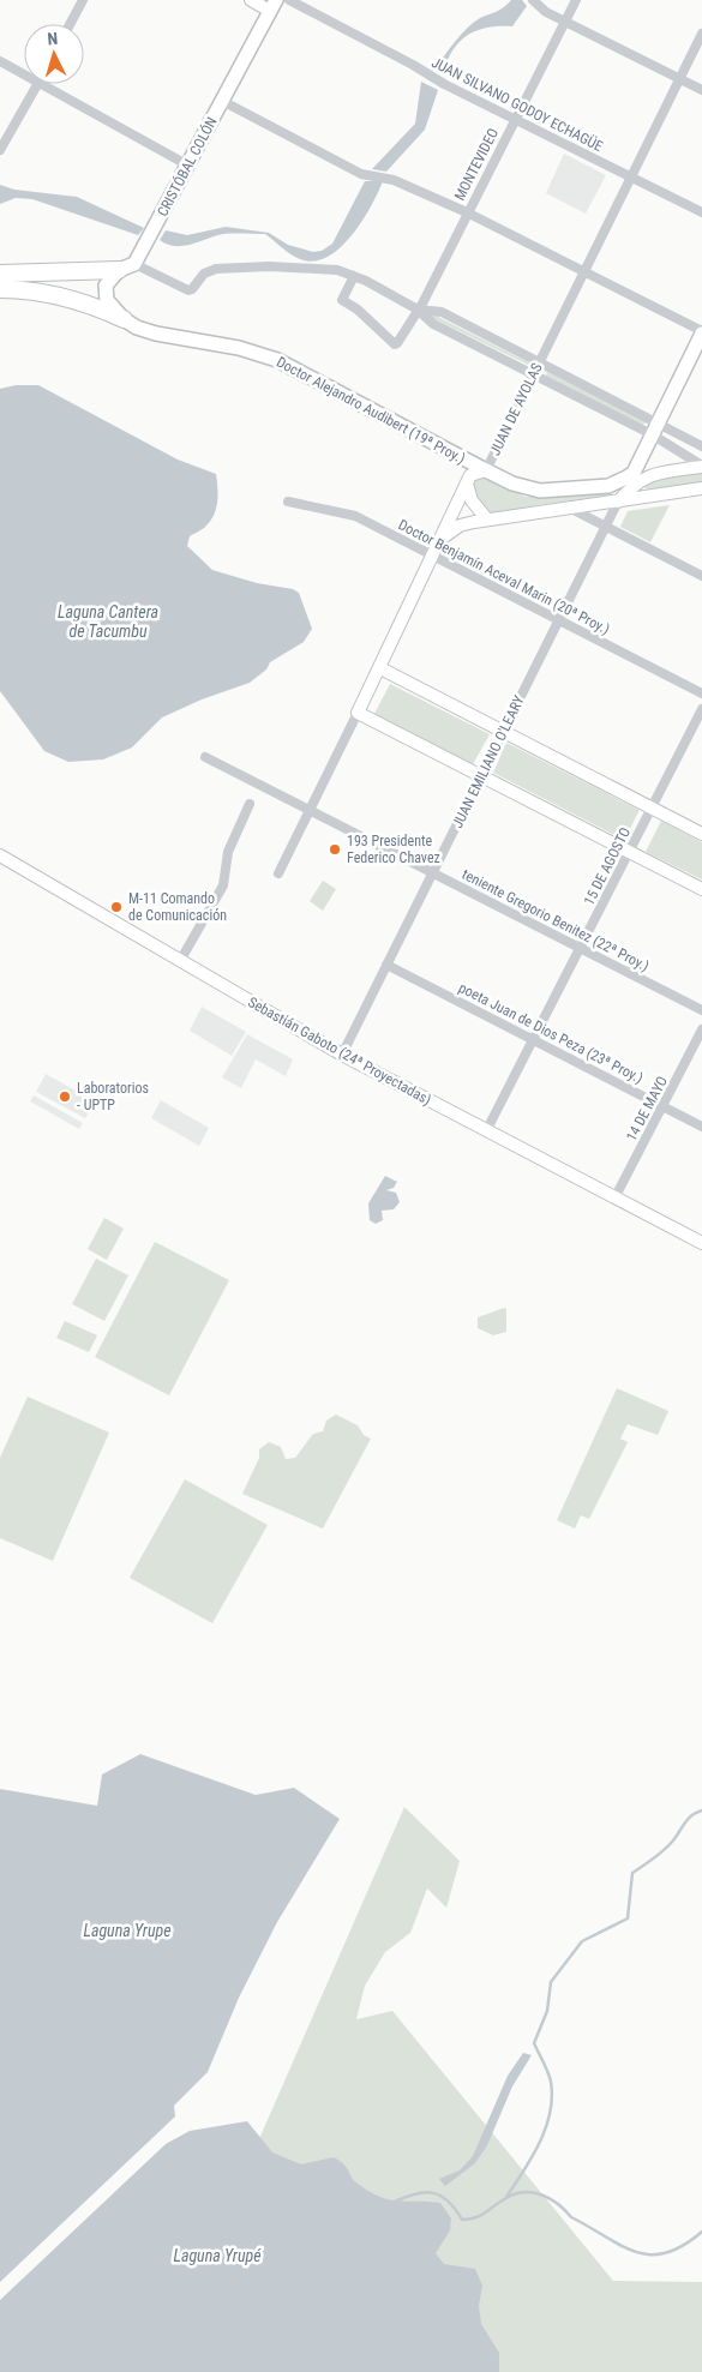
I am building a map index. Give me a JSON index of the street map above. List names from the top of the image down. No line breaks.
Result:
{"streets":{"main road":["CRISTÓBAL COLÓN","Doctor Alejandro Audibert (19ª Proy.)"],"street":["JUAN SILVANO GODOY ECHAGÜE","MONTEVIDEO","JUAN DE AYOLAS","Doctor Benjamín Aceval Marin (20ª Proy.)","JUAN EMILIANO O'LEARY","15 DE AGOSTO","teniente Gregorio Benitez (22ª Proy.)","poeta Juan de Dios Peza (23ª Proy.)","Sebastián Gaboto (24ª Proyectadas)","14 DE MAYO"]},"crossings":[["JUAN SILVANO GODOY ECHAGÜE","MONTEVIDEO"],["JUAN SILVANO GODOY ECHAGÜE","JUAN DE AYOLAS"],["CRISTÓBAL COLÓN","Doctor Alejandro Audibert (19ª Proy.)"],["JUAN DE AYOLAS","Doctor Alejandro Audibert (19ª Proy.)"],["Doctor Benjamín Aceval Marin (20ª Proy.)","JUAN EMILIANO O'LEARY"],["JUAN EMILIANO O'LEARY","teniente Gregorio Benitez (22ª Proy.)"],["JUAN EMILIANO O'LEARY","poeta Juan de Dios Peza (23ª Proy.)"],["JUAN EMILIANO O'LEARY","Sebastián Gaboto (24ª Proyectadas)"],["15 DE AGOSTO","teniente Gregorio Benitez (22ª Proy.)"],["15 DE AGOSTO","poeta Juan de Dios Peza (23ª Proy.)"],["15 DE AGOSTO","Sebastián Gaboto (24ª Proyectadas)"],["poeta Juan de Dios Peza (23ª Proy.)","14 DE MAYO"],["Sebastián Gaboto (24ª Proyectadas)","14 DE MAYO"]],"water":["Laguna Cantera de Tacumbu","Laguna Yrupe","Laguna Yrupé"],"places":["193 Presidente Federico Chavez","M-11 Comando de Comunicación","Laboratorios - UPTP"],"north":"top"}
